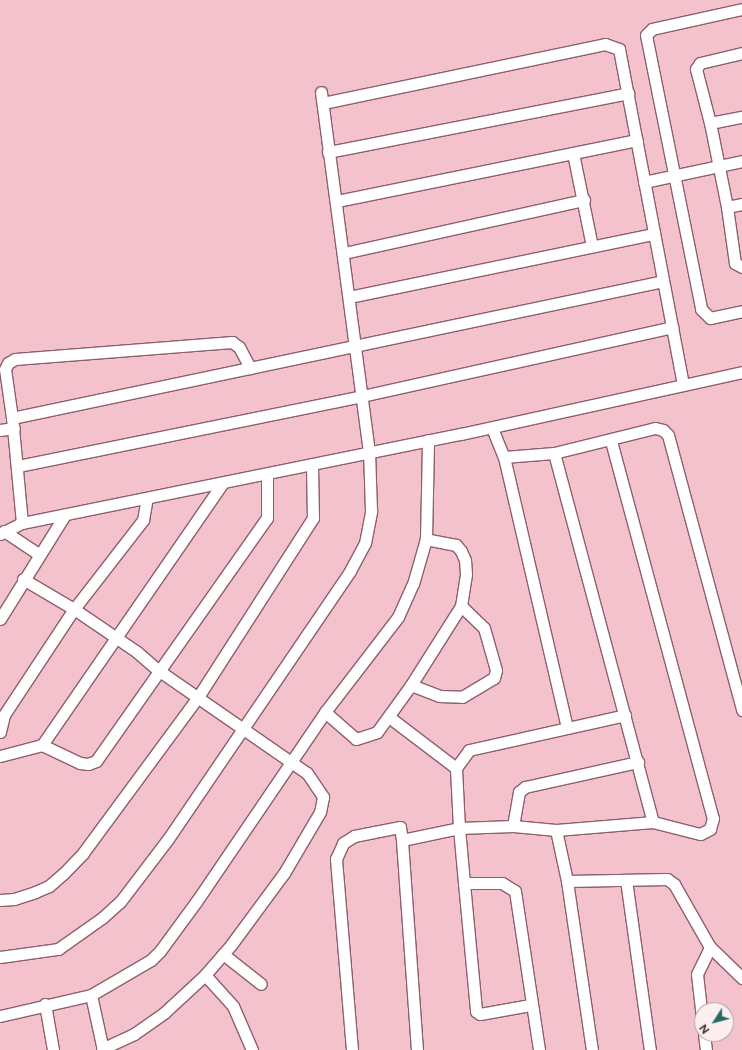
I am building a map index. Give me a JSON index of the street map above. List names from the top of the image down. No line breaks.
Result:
{"north":"bottom left"}
